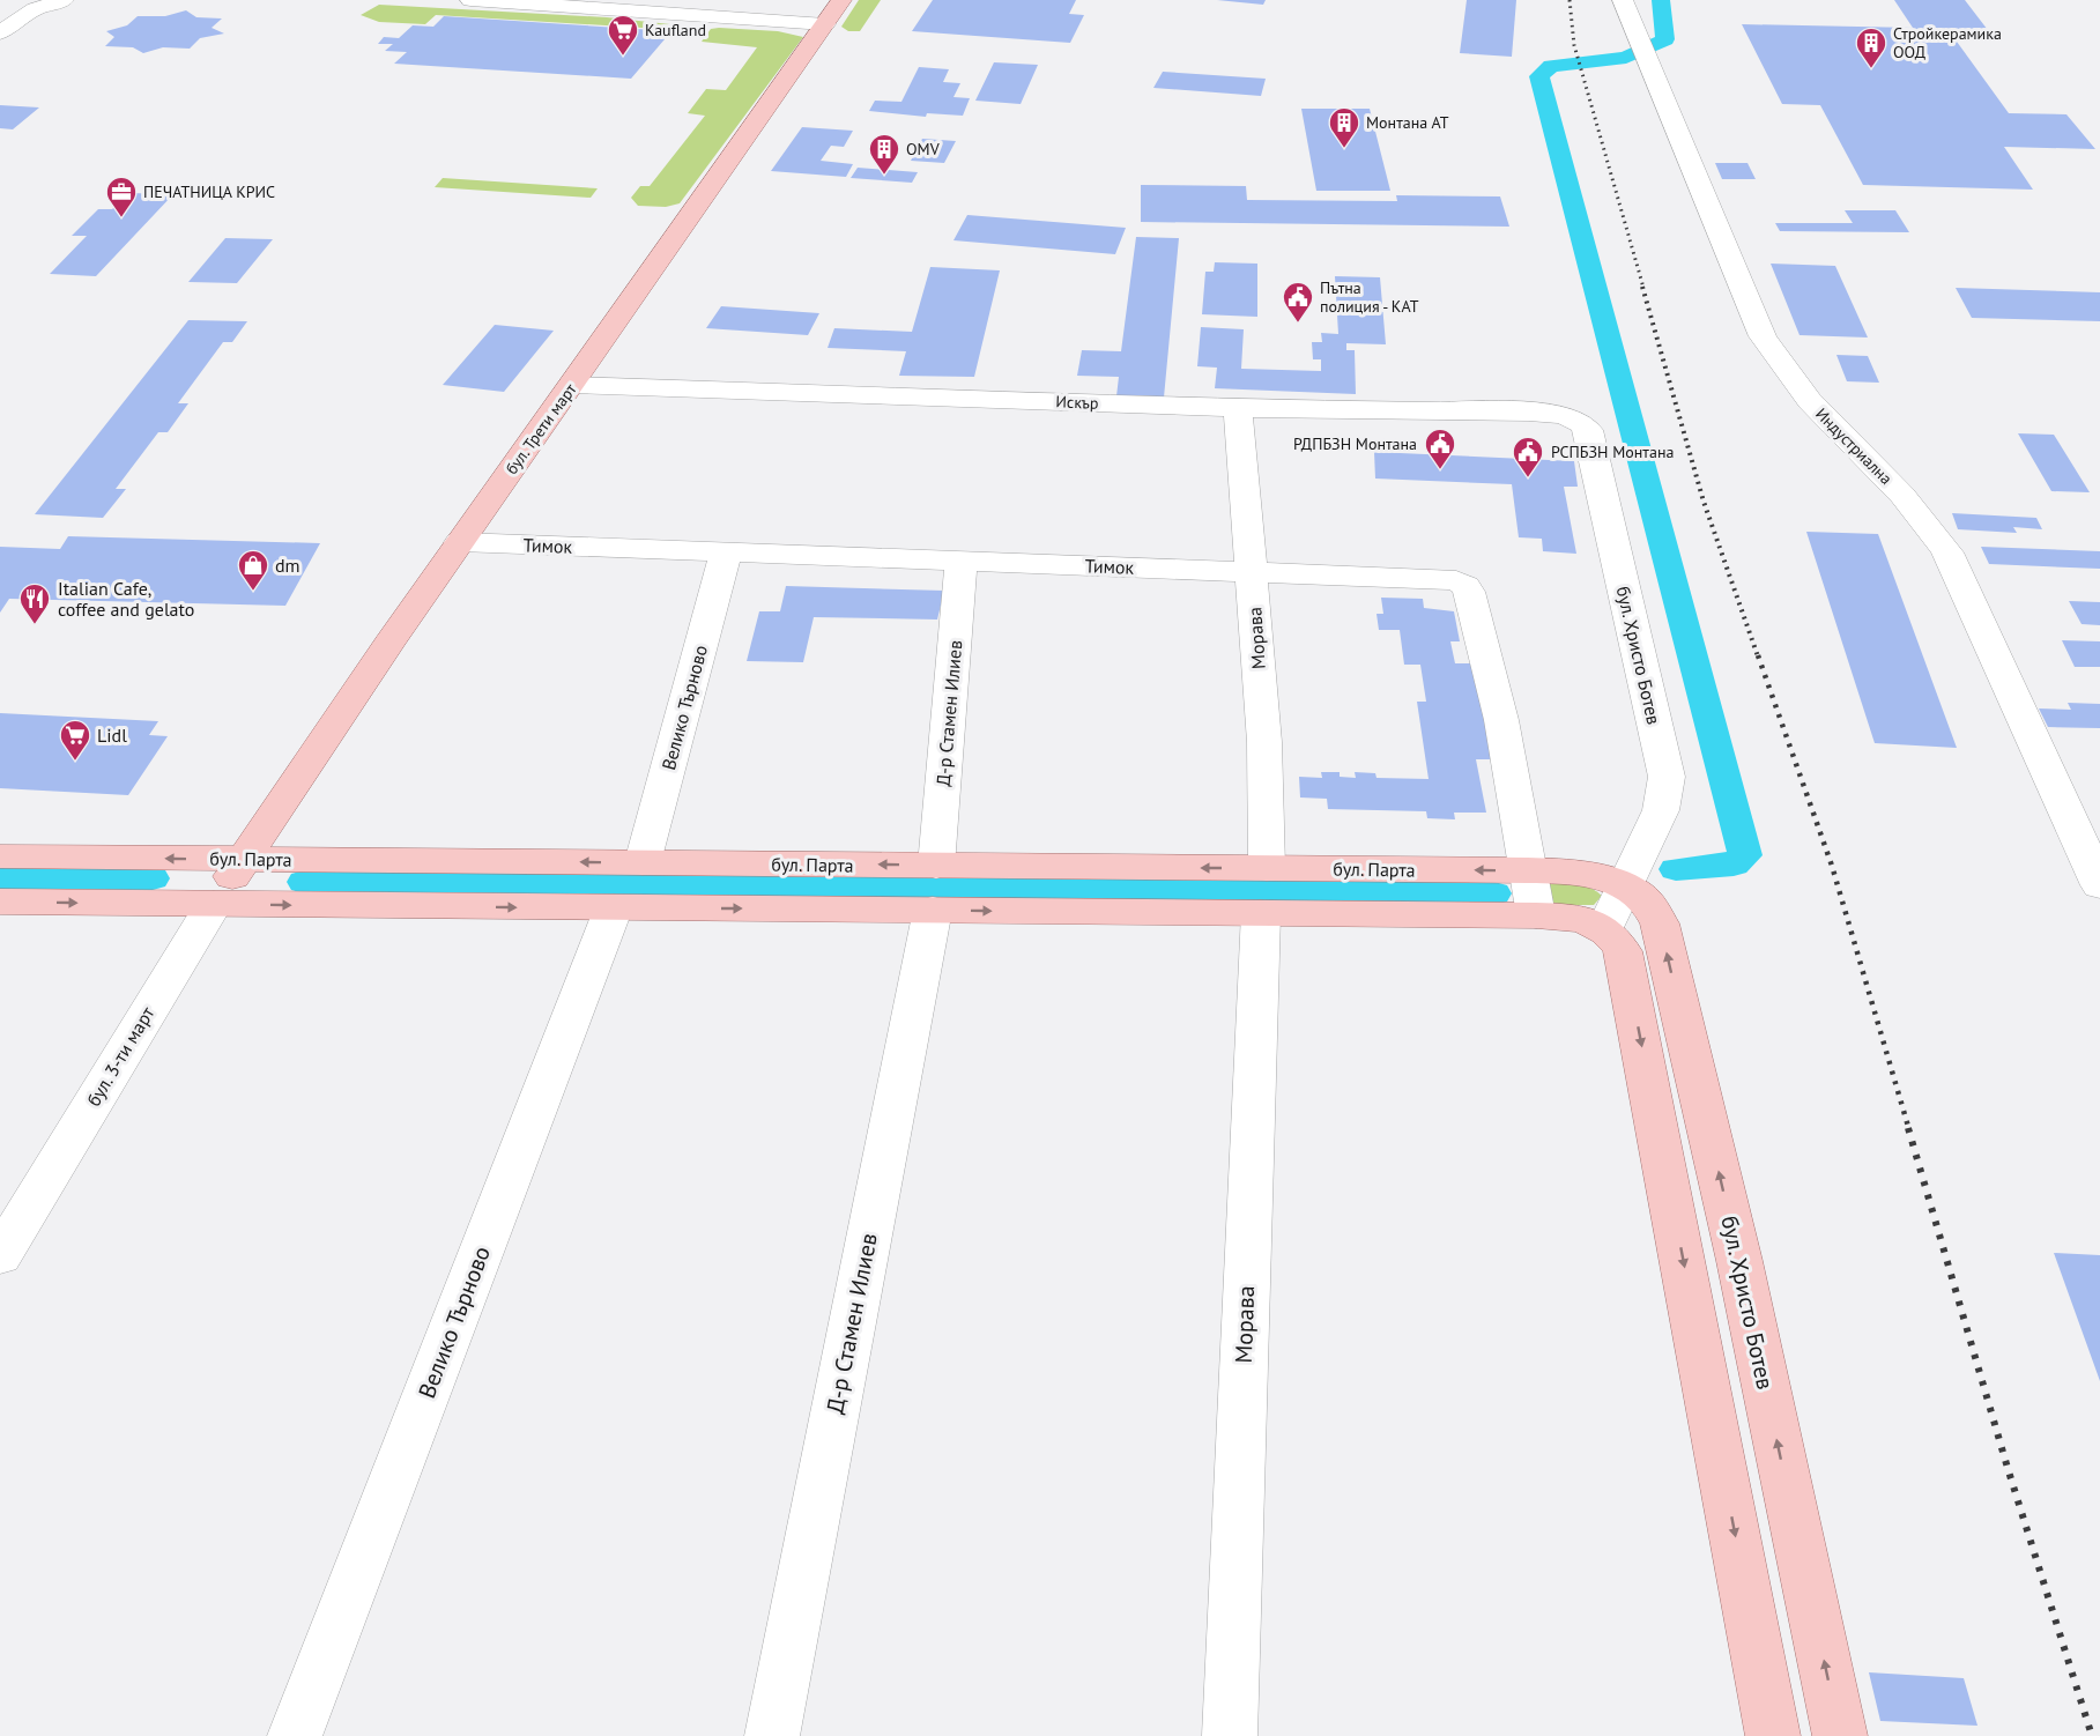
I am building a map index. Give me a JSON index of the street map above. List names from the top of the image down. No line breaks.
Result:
{"streets":{"main road":["бул. Трети март","бул. Христо Ботев","бул. Парта","бул. 3-ти март"],"street":["Искър","Индустриална","Тимок","Морава","Велико Търново","Д-р Стамен Илиев"]},"crossings":[["Искър","бул. Трети март"],["Искър","Морава"],["Искър","бул. Христо Ботев"],["бул. Трети март","Тимок"],["бул. Трети март","бул. Парта"],["бул. Трети март","бул. 3-ти март"],["Тимок","Морава"],["Тимок","Велико Търново"],["Тимок","Д-р Стамен Илиев"],["Тимок","бул. Парта"],["Морава","бул. Парта"],["бул. Христо Ботев","бул. Парта"],["Велико Търново","бул. Парта"],["Д-р Стамен Илиев","бул. Парта"],["бул. Парта","бул. 3-ти март"]],"one_way":["бул. Христо Ботев"],"places":{"supermarket":["Kaufland","Lidl"],"building":["Стройкерамика ООД","Монтана АТ","OMV"],"office":["ПЕЧАТНИЦА КРИС"],"public building":["Пътна полиция - КАТ","РДПБЗН Монтана","РСПБЗН Монтана"],"shop":["dm"],"restaurant":["Italian Cafe, coffee and gelato"]}}
